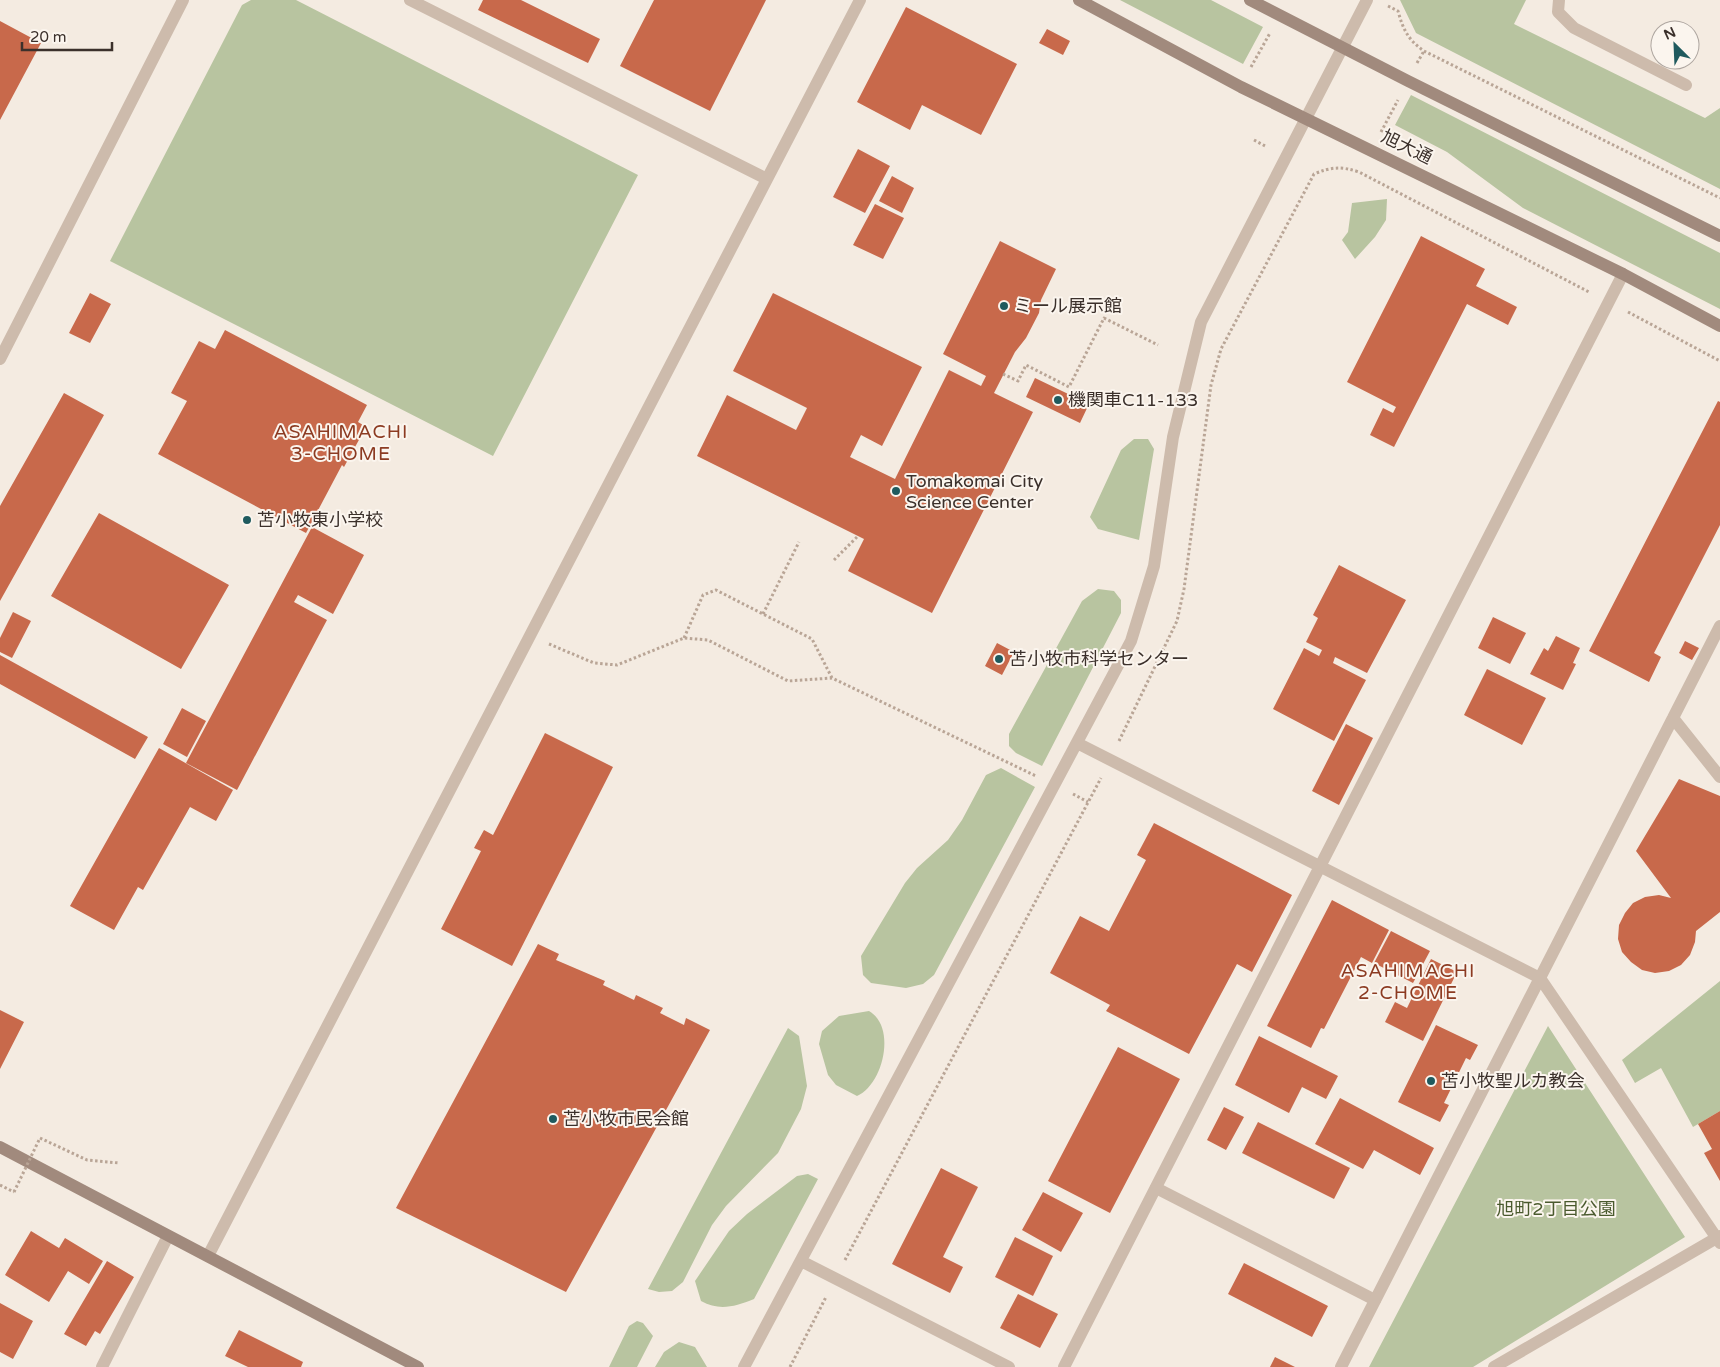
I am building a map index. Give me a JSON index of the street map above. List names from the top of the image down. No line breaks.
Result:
{"streets":{"street":["旭大通"]},"districts":["ASAHIMACHI 3-CHOME","ASAHIMACHI 2-CHOME"],"parks":["旭町2丁目公園"],"places":["ミール展示館","機関車C11-133","Tomakomai City Science Center","苫小牧東小学校","苫小牧市科学センター","苫小牧聖ルカ教会","苫小牧市民会館"],"scale_bar":"20 m","north":"top left"}
